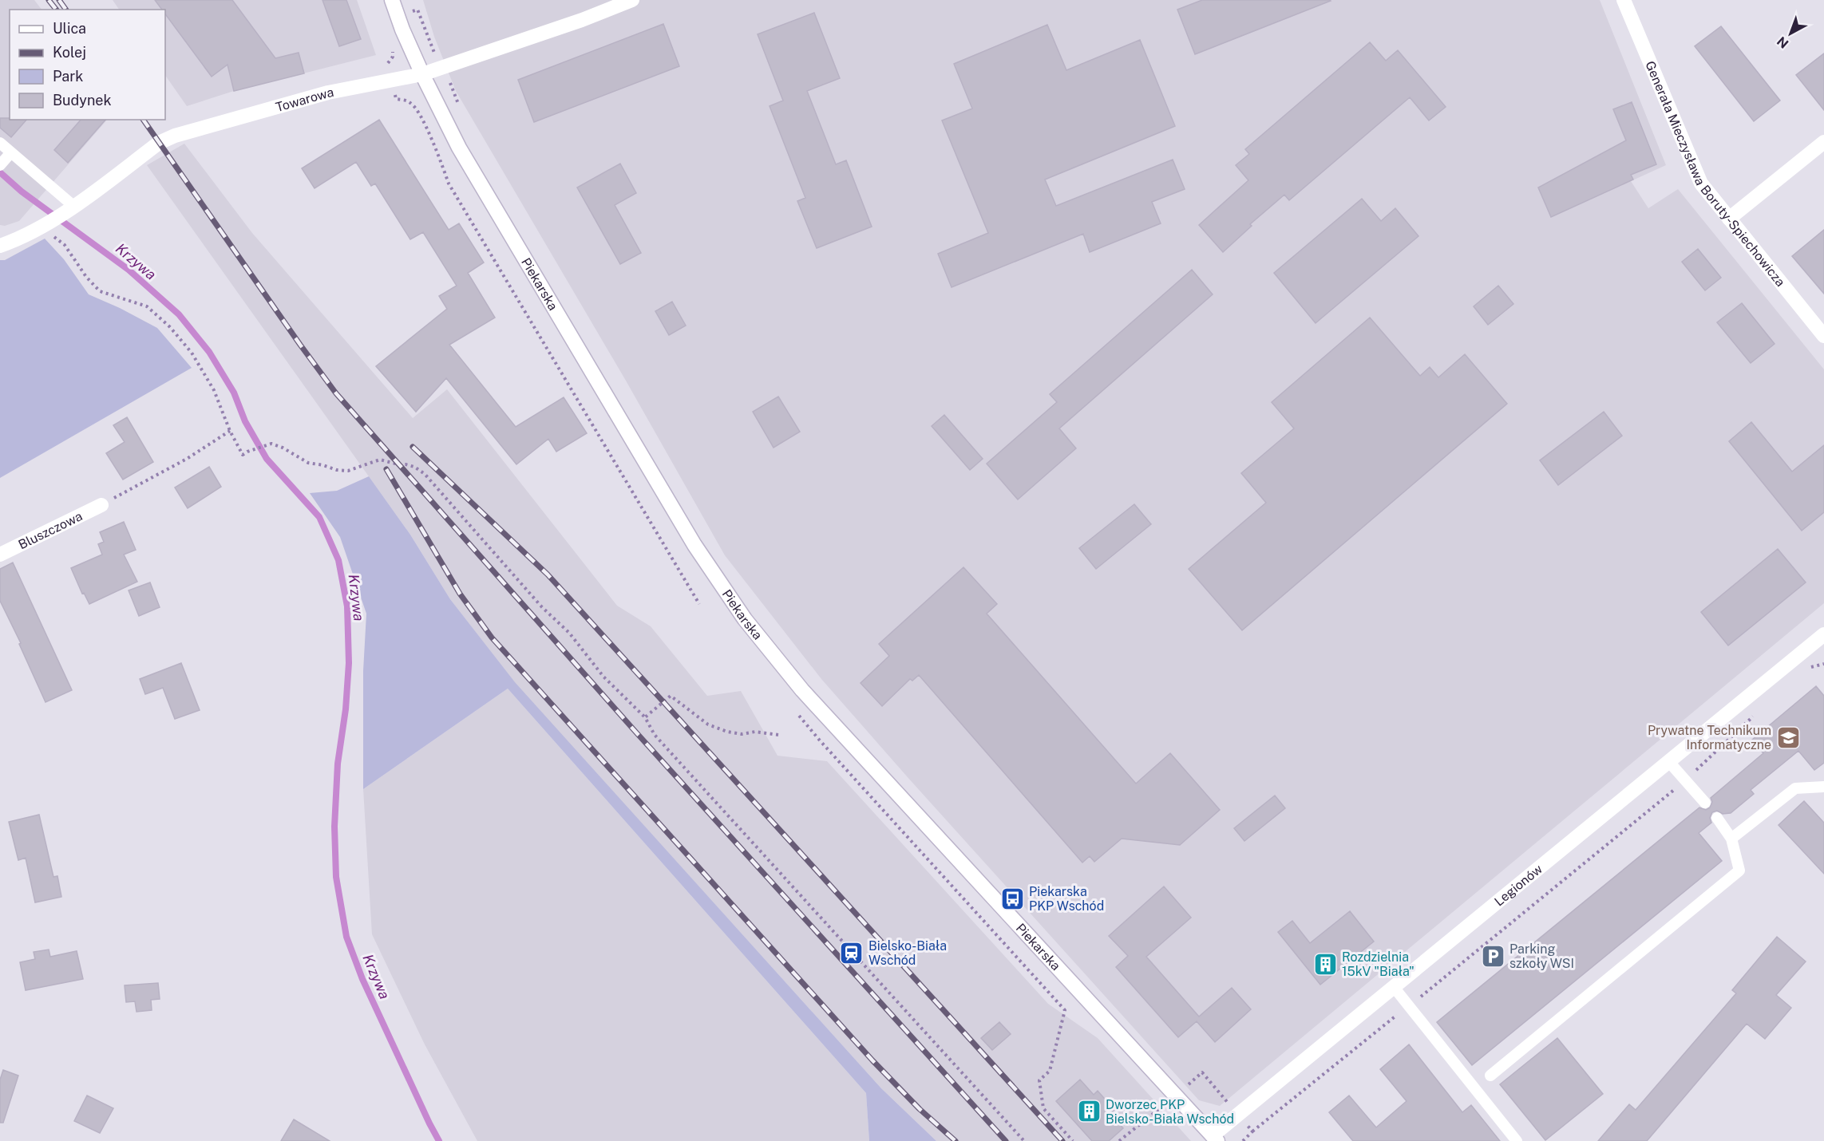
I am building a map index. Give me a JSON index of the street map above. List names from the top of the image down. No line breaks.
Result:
{"streets":{"street":["Towarowa","Generała Mieczysława Boruty-Spiechowicza","Piekarska","Bluszczowa","Legionów"]},"crossings":[["Towarowa","Piekarska"],["Piekarska","Legionów"]],"water":["Krzywa"],"places":{"school or university":["Prywatne Technikum Informatyczne"],"bus stop":["Piekarska PKP Wschód"],"station":["Bielsko-Biała Wschód"],"parking":["Parking szkoły WSI"],"building":["Rozdzielnia 15kV \"Biała\"","Dworzec PKP Bielsko-Biała Wschód"]},"legend":["Ulica","Kolej","Park","Budynek"],"north":"bottom left"}
